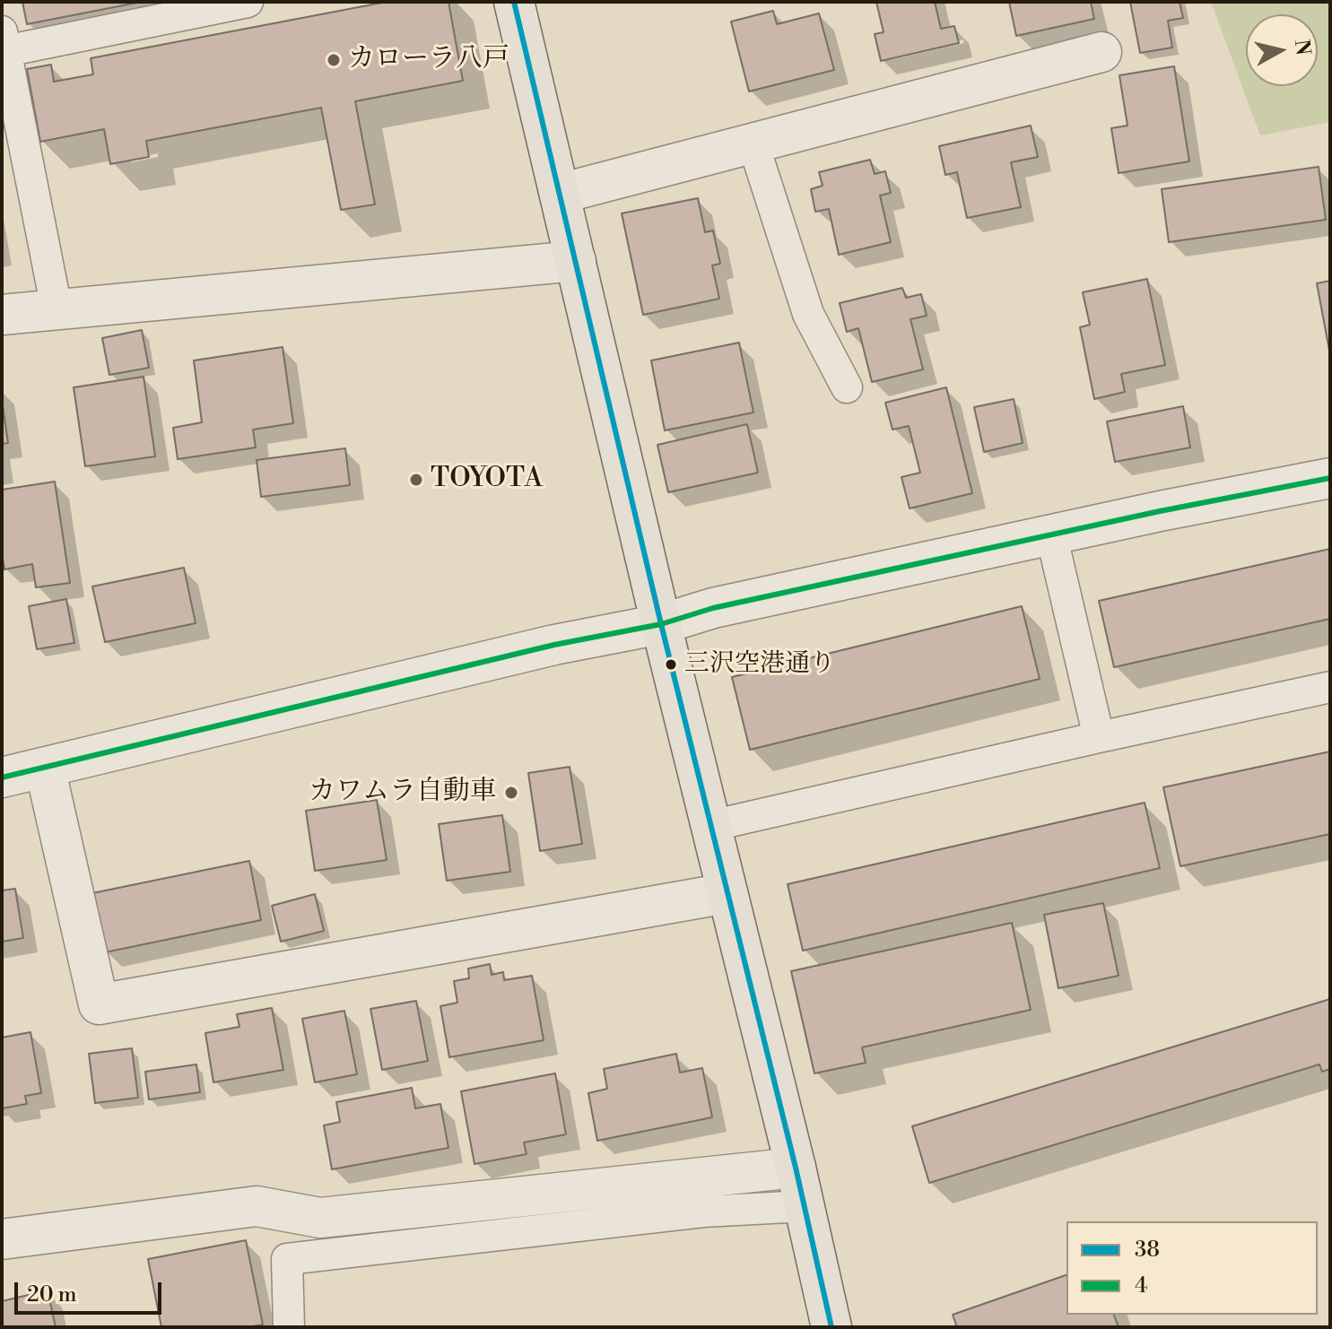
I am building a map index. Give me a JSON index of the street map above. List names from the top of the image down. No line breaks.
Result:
{"places":["カローラ八戸","TOYOTA","三沢空港通り","カワムラ自動車"],"lines":["transit line 38","transit line 4"],"legend":["38","4"],"scale_bar":"20 m","north":"right"}
